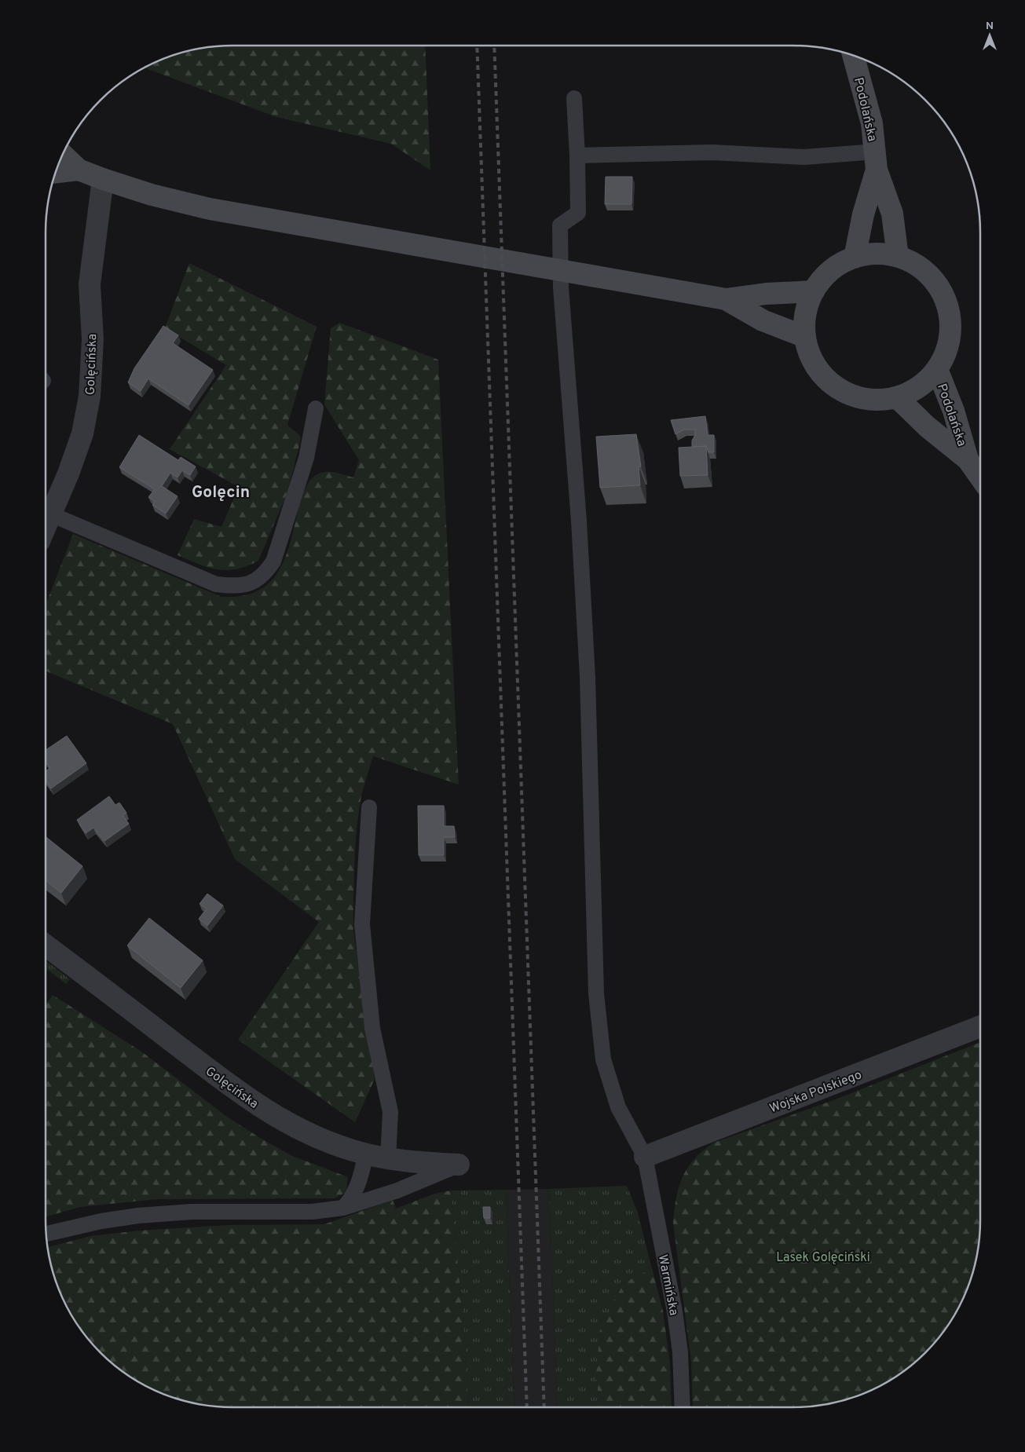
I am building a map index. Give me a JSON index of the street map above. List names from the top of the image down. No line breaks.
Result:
{"streets":{"street":["Podolańska","Golęcińska","Wojska Polskiego"],"lane":["Warmińska"]},"crossings":[["Wojska Polskiego","Warmińska"]],"districts":["Golęcin"],"parks":["Lasek Golęciński"],"north":"top"}
